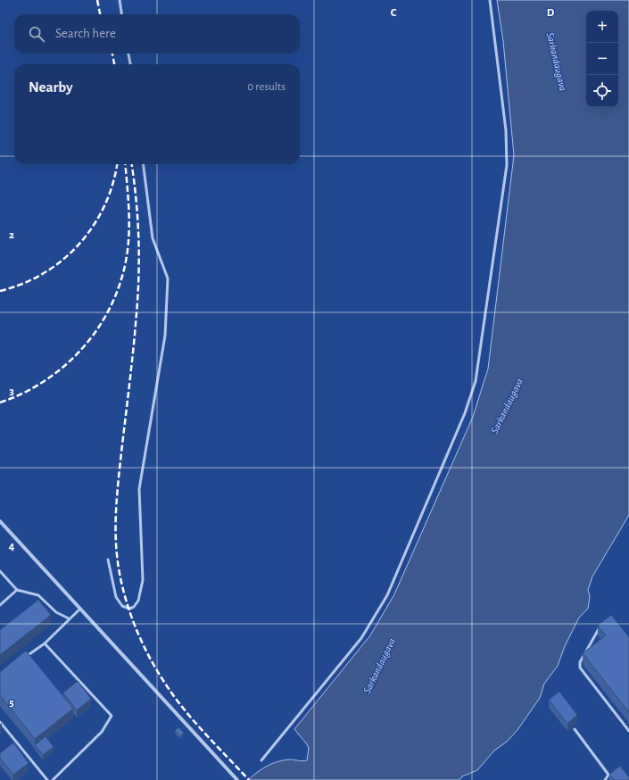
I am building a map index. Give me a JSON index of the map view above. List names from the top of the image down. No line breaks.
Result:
{"water":["Sarkandaugava"],"page":{"map_buttons":["+","−"],"search":"Search here","heading":["Nearby","0 results"]},"grid":{"columns":["C","D"],"rows":["2","3","4","5"]}}
